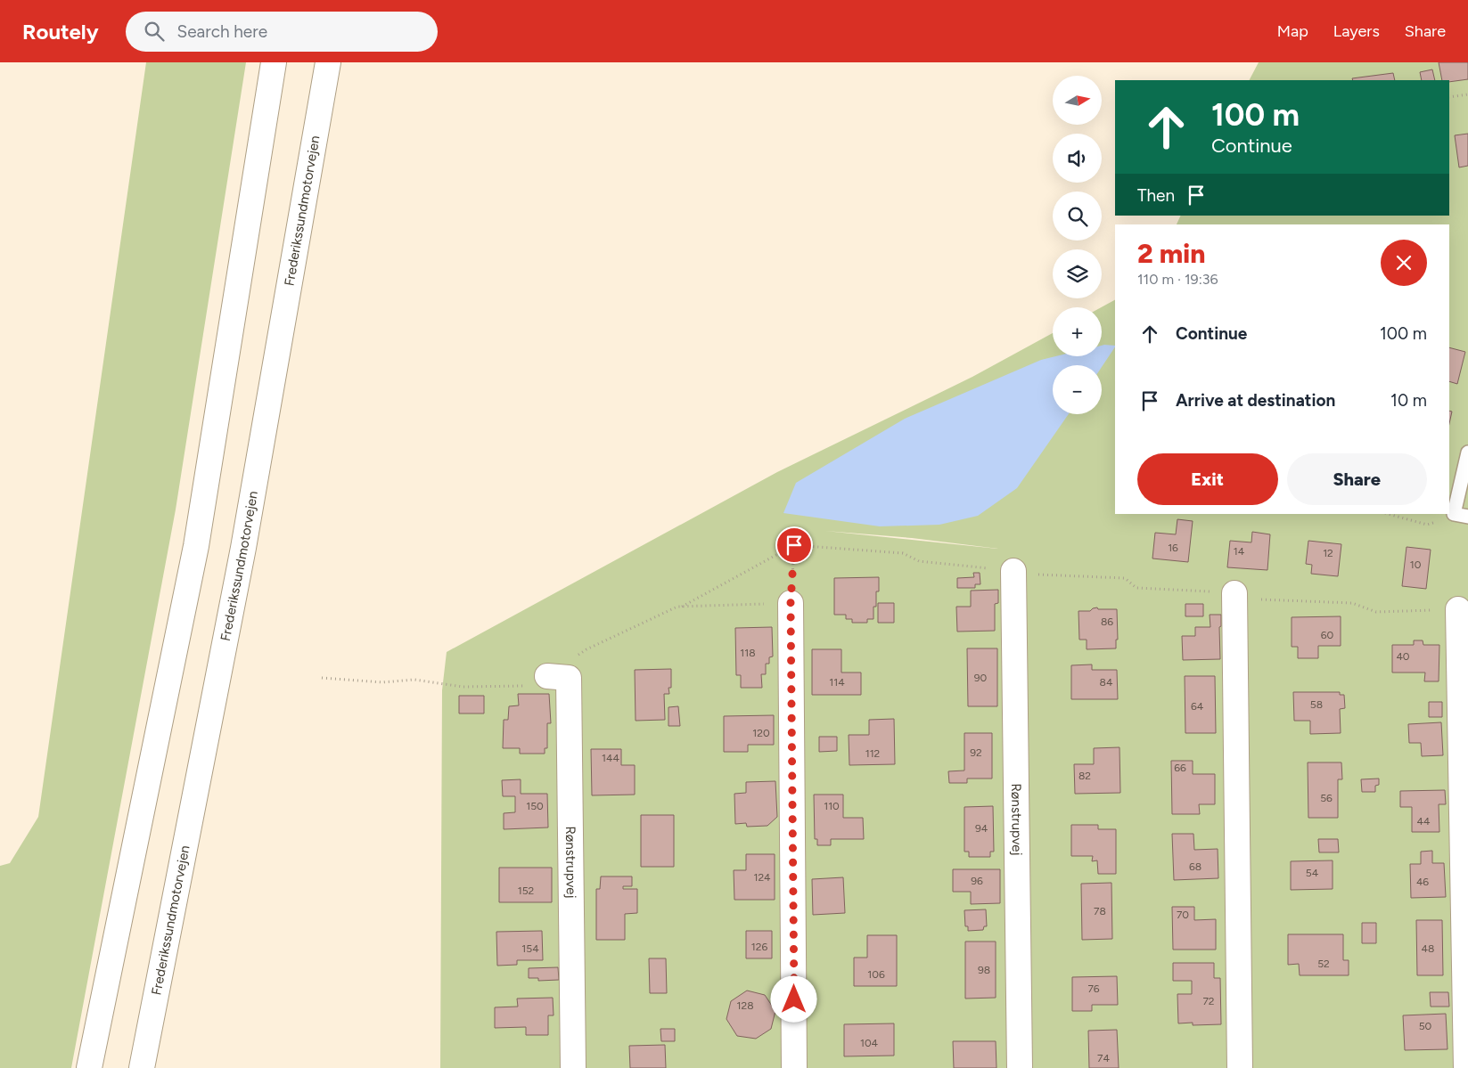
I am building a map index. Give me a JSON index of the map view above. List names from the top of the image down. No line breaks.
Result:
{"streets":{"main road":["Frederikssundmotorvejen","Rønstrupvej"]},"house_numbers":["16","14","12","10","86","60","118","40","90","114","84","58","64","120","92","112","144","66","82","56","150","110","44","94","68","54","124","96","46","152","78","70","126","154","48","52","98","106","76","72","128","50","104","74"],"north":"right","page":{"header":"Routely","search":"Search here","nav":["Map","Layers","Share"],"map_buttons":["+","−"],"turn":["100 m","Continue"],"then":"Then","heading":["2 min","110 m · 19:36"],"list":[{"name":"Continue","value":"100 m"},{"name":"Arrive at destination","value":"10 m"}],"buttons":["Exit","Share"]}}
